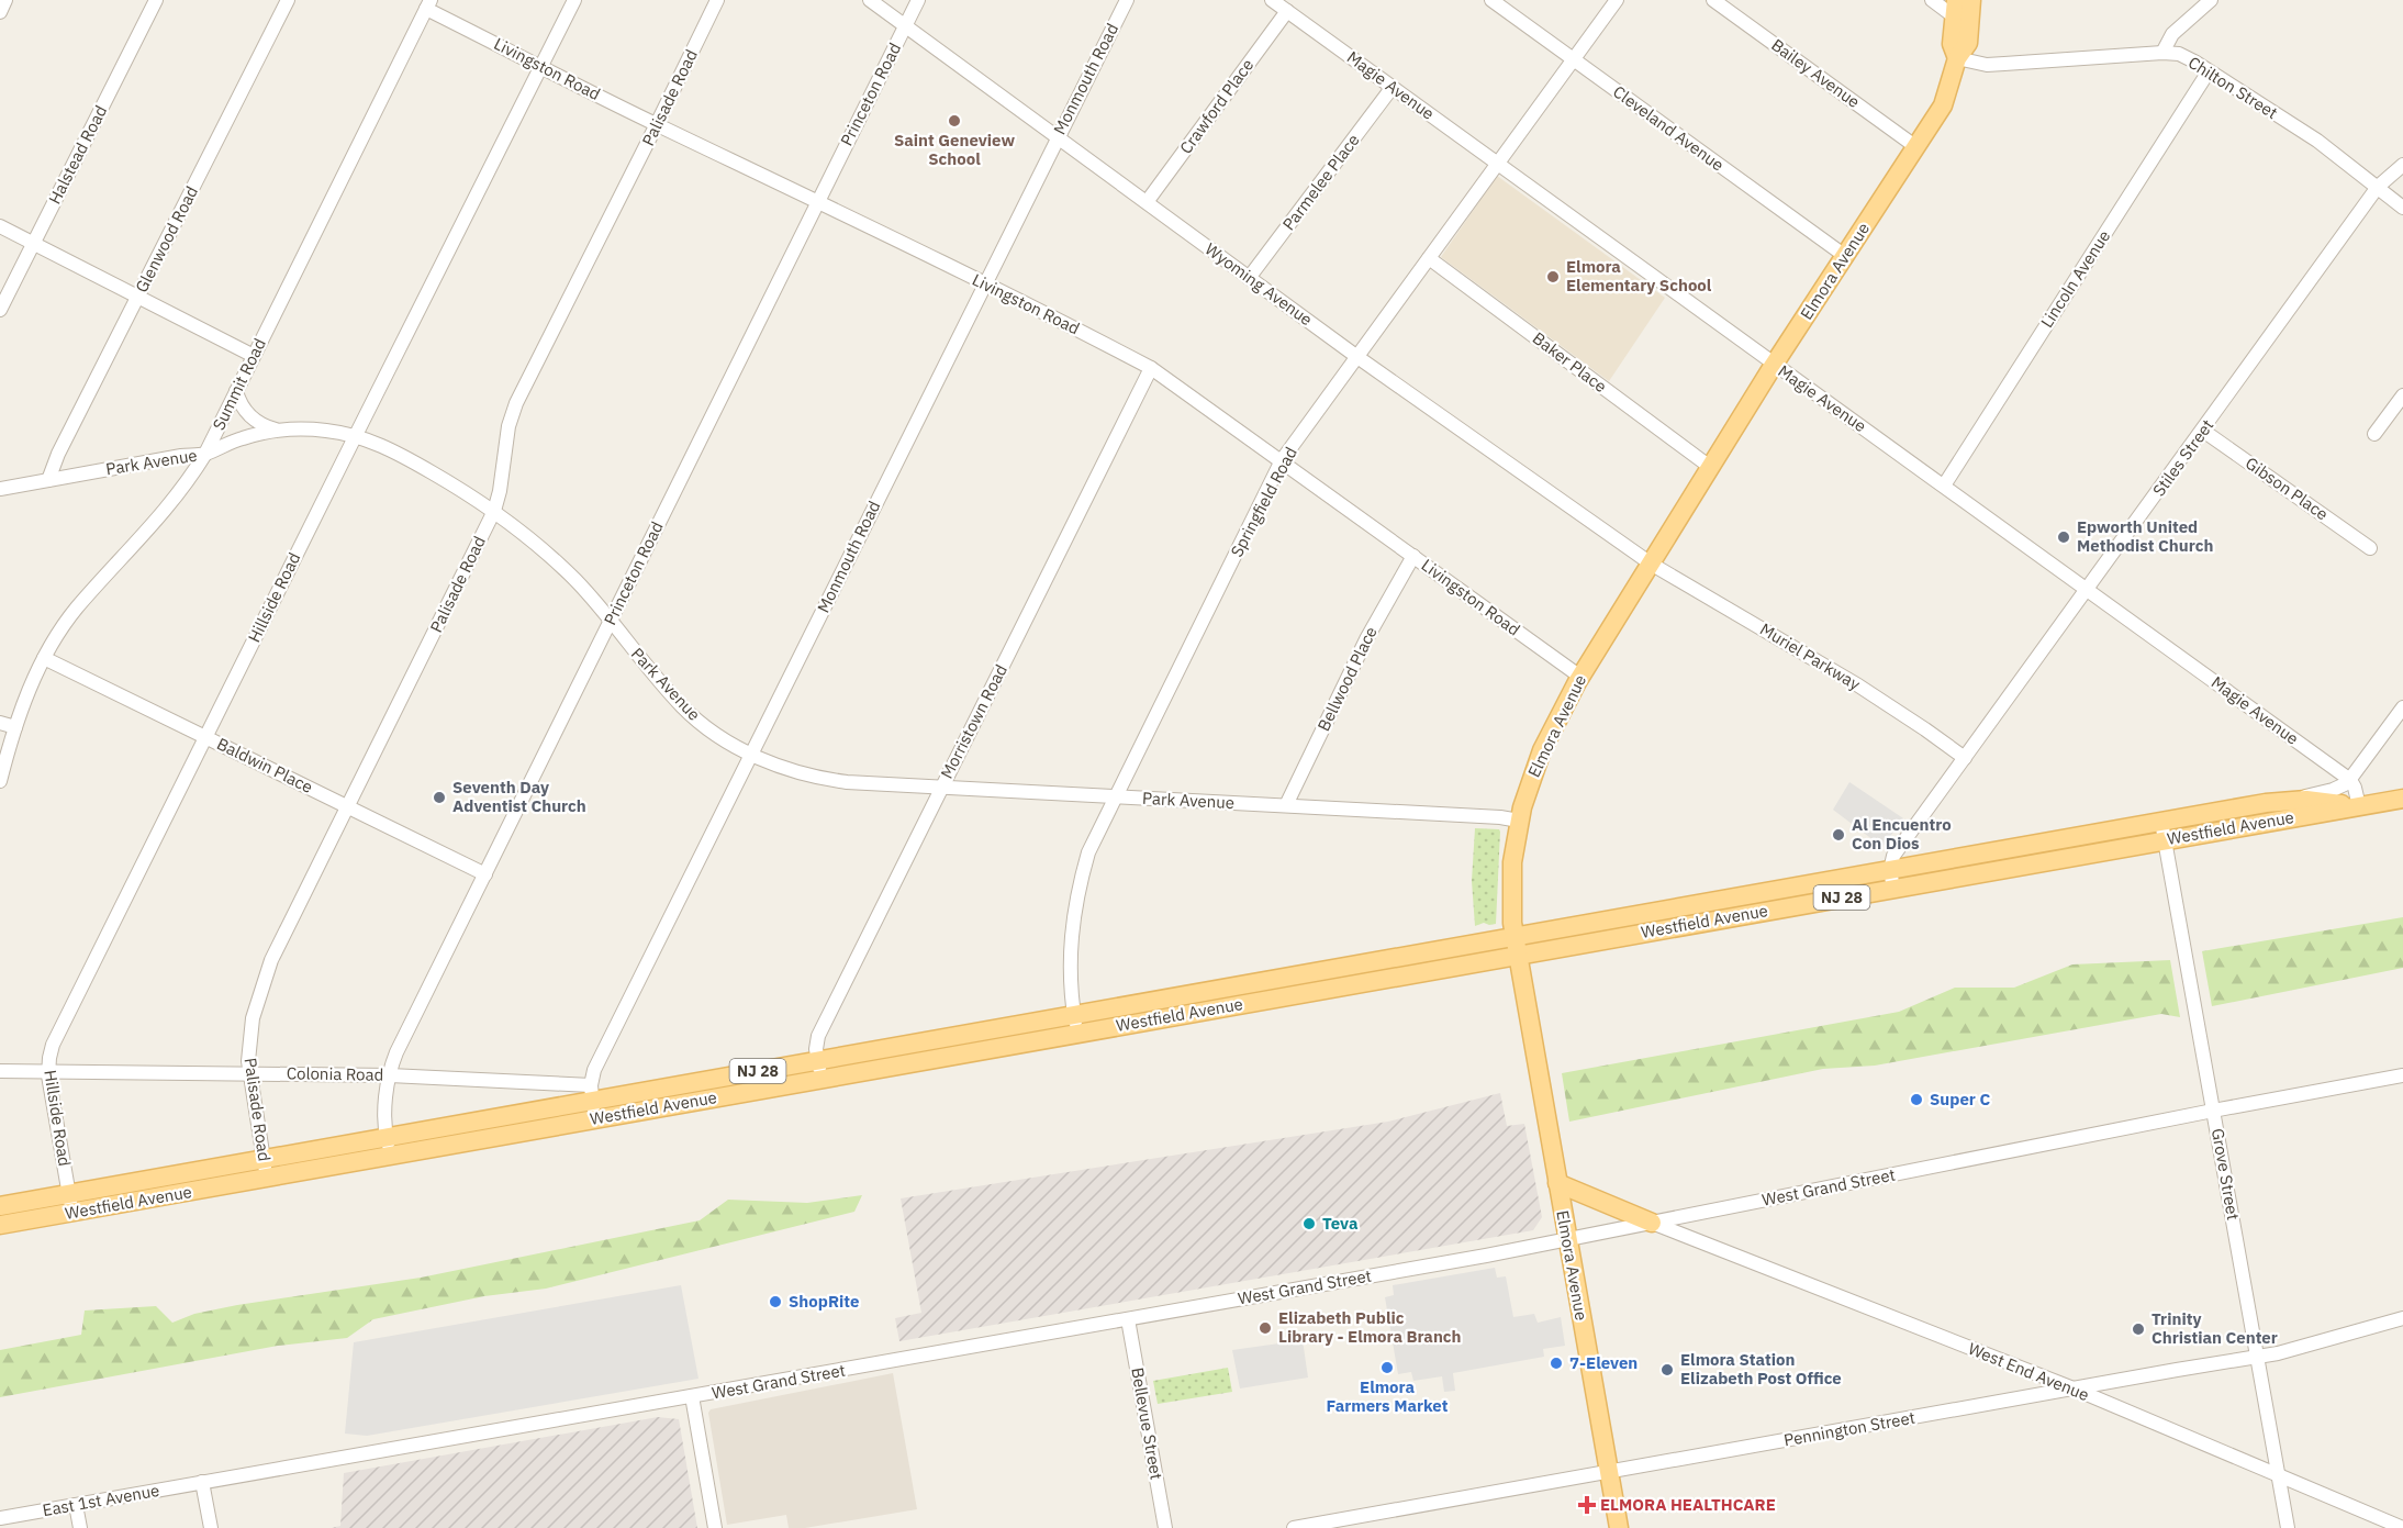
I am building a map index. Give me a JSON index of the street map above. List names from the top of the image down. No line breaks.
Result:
{"streets":{"main road":["Elmora Avenue","Westfield Avenue","NJ 28"],"street":["Livingston Road","Bailey Avenue","Monmouth Road","Magie Avenue","Chilton Street","Princeton Road","Palisade Road","Crawford Place","Cleveland Avenue","Halstead Road","Parmelee Place","Glenwood Road","Lincoln Avenue","Wyoming Avenue","Baker Place","Summit Road","Stiles Street","Park Avenue","Gibson Place","Springfield Road","Hillside Road","Muriel Parkway","Bellwood Place","Morristown Road","Baldwin Place","Colonia Road","Grove Street","West Grand Street","West End Avenue","Bellevue Street","Pennington Street","East 1st Avenue"]},"crossings":[["Livingston Road","Monmouth Road"],["Livingston Road","Princeton Road"],["Livingston Road","Palisade Road"],["Livingston Road","Elmora Avenue"],["Livingston Road","Summit Road"],["Livingston Road","Springfield Road"],["Livingston Road","Hillside Road"],["Livingston Road","Bellwood Place"],["Livingston Road","Morristown Road"],["Bailey Avenue","Elmora Avenue"],["Monmouth Road","Wyoming Avenue"],["Monmouth Road","Park Avenue"],["Monmouth Road","Westfield Avenue"],["Monmouth Road","Colonia Road"],["Magie Avenue","Crawford Place"],["Magie Avenue","Parmelee Place"],["Magie Avenue","Elmora Avenue"],["Magie Avenue","Lincoln Avenue"],["Magie Avenue","Stiles Street"],["Magie Avenue","Springfield Road"],["Chilton Street","Elmora Avenue"],["Chilton Street","Lincoln Avenue"],["Chilton Street","Stiles Street"],["Princeton Road","Wyoming Avenue"],["Princeton Road","Park Avenue"],["Princeton Road","Baldwin Place"],["Princeton Road","Westfield Avenue"],["Princeton Road","Colonia Road"],["Palisade Road","Park Avenue"],["Palisade Road","Baldwin Place"],["Palisade Road","Westfield Avenue"],["Palisade Road","Colonia Road"],["Crawford Place","Wyoming Avenue"],["Cleveland Avenue","Elmora Avenue"],["Cleveland Avenue","Springfield Road"],["Parmelee Place","Wyoming Avenue"],["Glenwood Road","Park Avenue"],["Elmora Avenue","Wyoming Avenue"],["Elmora Avenue","Baker Place"],["Elmora Avenue","Park Avenue"],["Elmora Avenue","Muriel Parkway"],["Elmora Avenue","Westfield Avenue"],["Elmora Avenue","West Grand Street"],["Elmora Avenue","Pennington Street"],["Wyoming Avenue","Springfield Road"],["Wyoming Avenue","Muriel Parkway"],["Baker Place","Springfield Road"],["Summit Road","Park Avenue"],["Summit Road","Baldwin Place"],["Stiles Street","Gibson Place"],["Stiles Street","Muriel Parkway"],["Stiles Street","Westfield Avenue"],["Park Avenue","Springfield Road"],["Park Avenue","Hillside Road"],["Park Avenue","Bellwood Place"],["Park Avenue","Morristown Road"],["Springfield Road","Westfield Avenue"],["Hillside Road","Baldwin Place"],["Hillside Road","Westfield Avenue"],["Hillside Road","Colonia Road"],["Morristown Road","Westfield Avenue"],["Westfield Avenue","Colonia Road"],["Westfield Avenue","Grove Street"],["Grove Street","West Grand Street"],["Grove Street","West End Avenue"],["Grove Street","Pennington Street"],["West Grand Street","West End Avenue"],["West Grand Street","Bellevue Street"],["West Grand Street","East 1st Avenue"],["West End Avenue","Pennington Street"]],"places":{"other":["Saint Geneview School","Elmora Elementary School","Epworth United Methodist Church","Seventh Day Adventist Church","Al Encuentro Con Dios","Super C","Teva","ShopRite","Elizabeth Public Library - Elmora Branch","Trinity Christian Center","7-Eleven","Elmora Farmers Market","Elmora Station Elizabeth Post Office"],"health":["ELMORA HEALTHCARE"]}}
